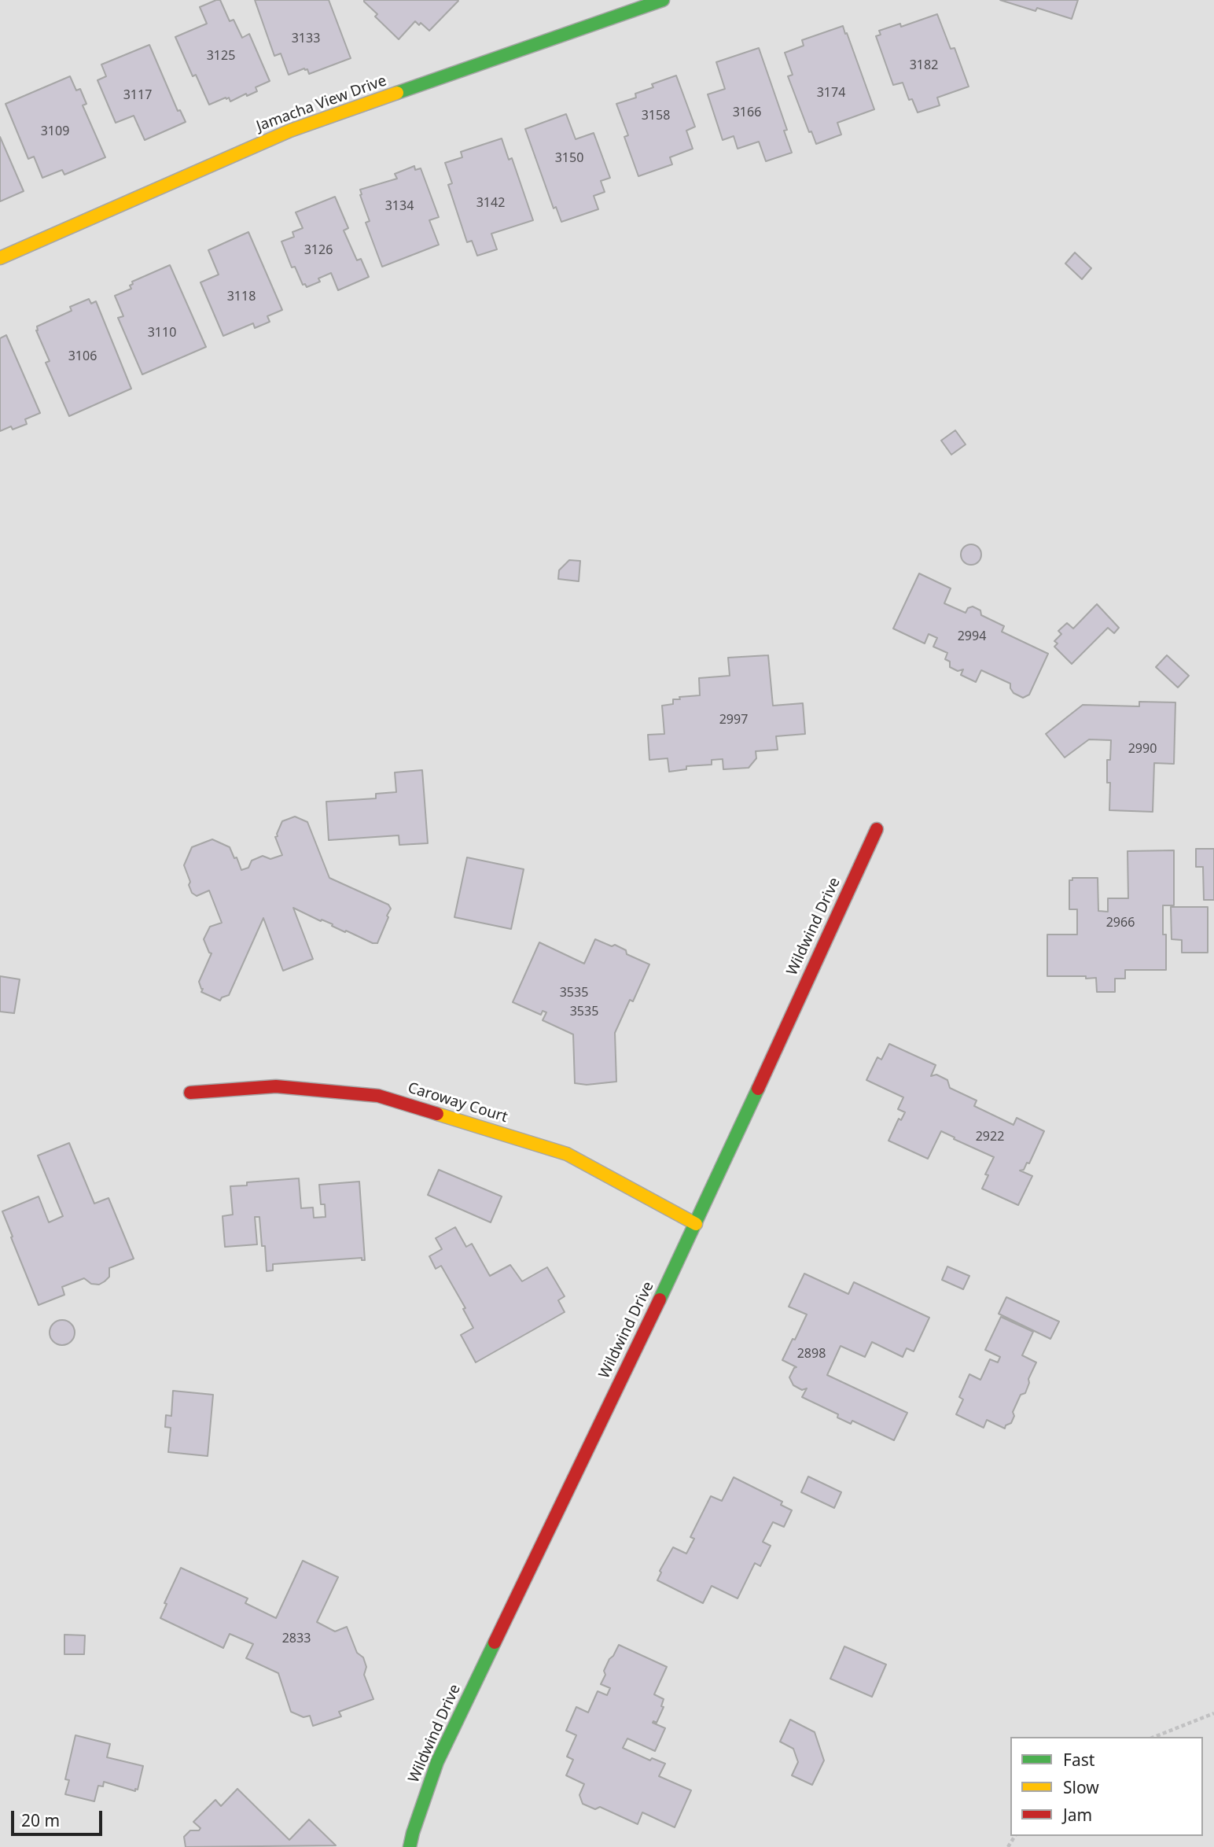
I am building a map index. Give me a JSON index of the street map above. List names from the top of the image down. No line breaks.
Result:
{"streets":{"street":["Jamacha View Drive","Wildwind Drive","Caroway Court"]},"crossings":[["Wildwind Drive","Caroway Court"]],"house_numbers":["3133","3125","3182","3174","3117","3166","3158","3109","3150","3142","3134","3126","3118","3110","3106","2994","2997","2990","2966","3535","3535","2922","2898","2833"],"legend":["Fast","Slow","Jam"],"scale_bar":"20 m"}
